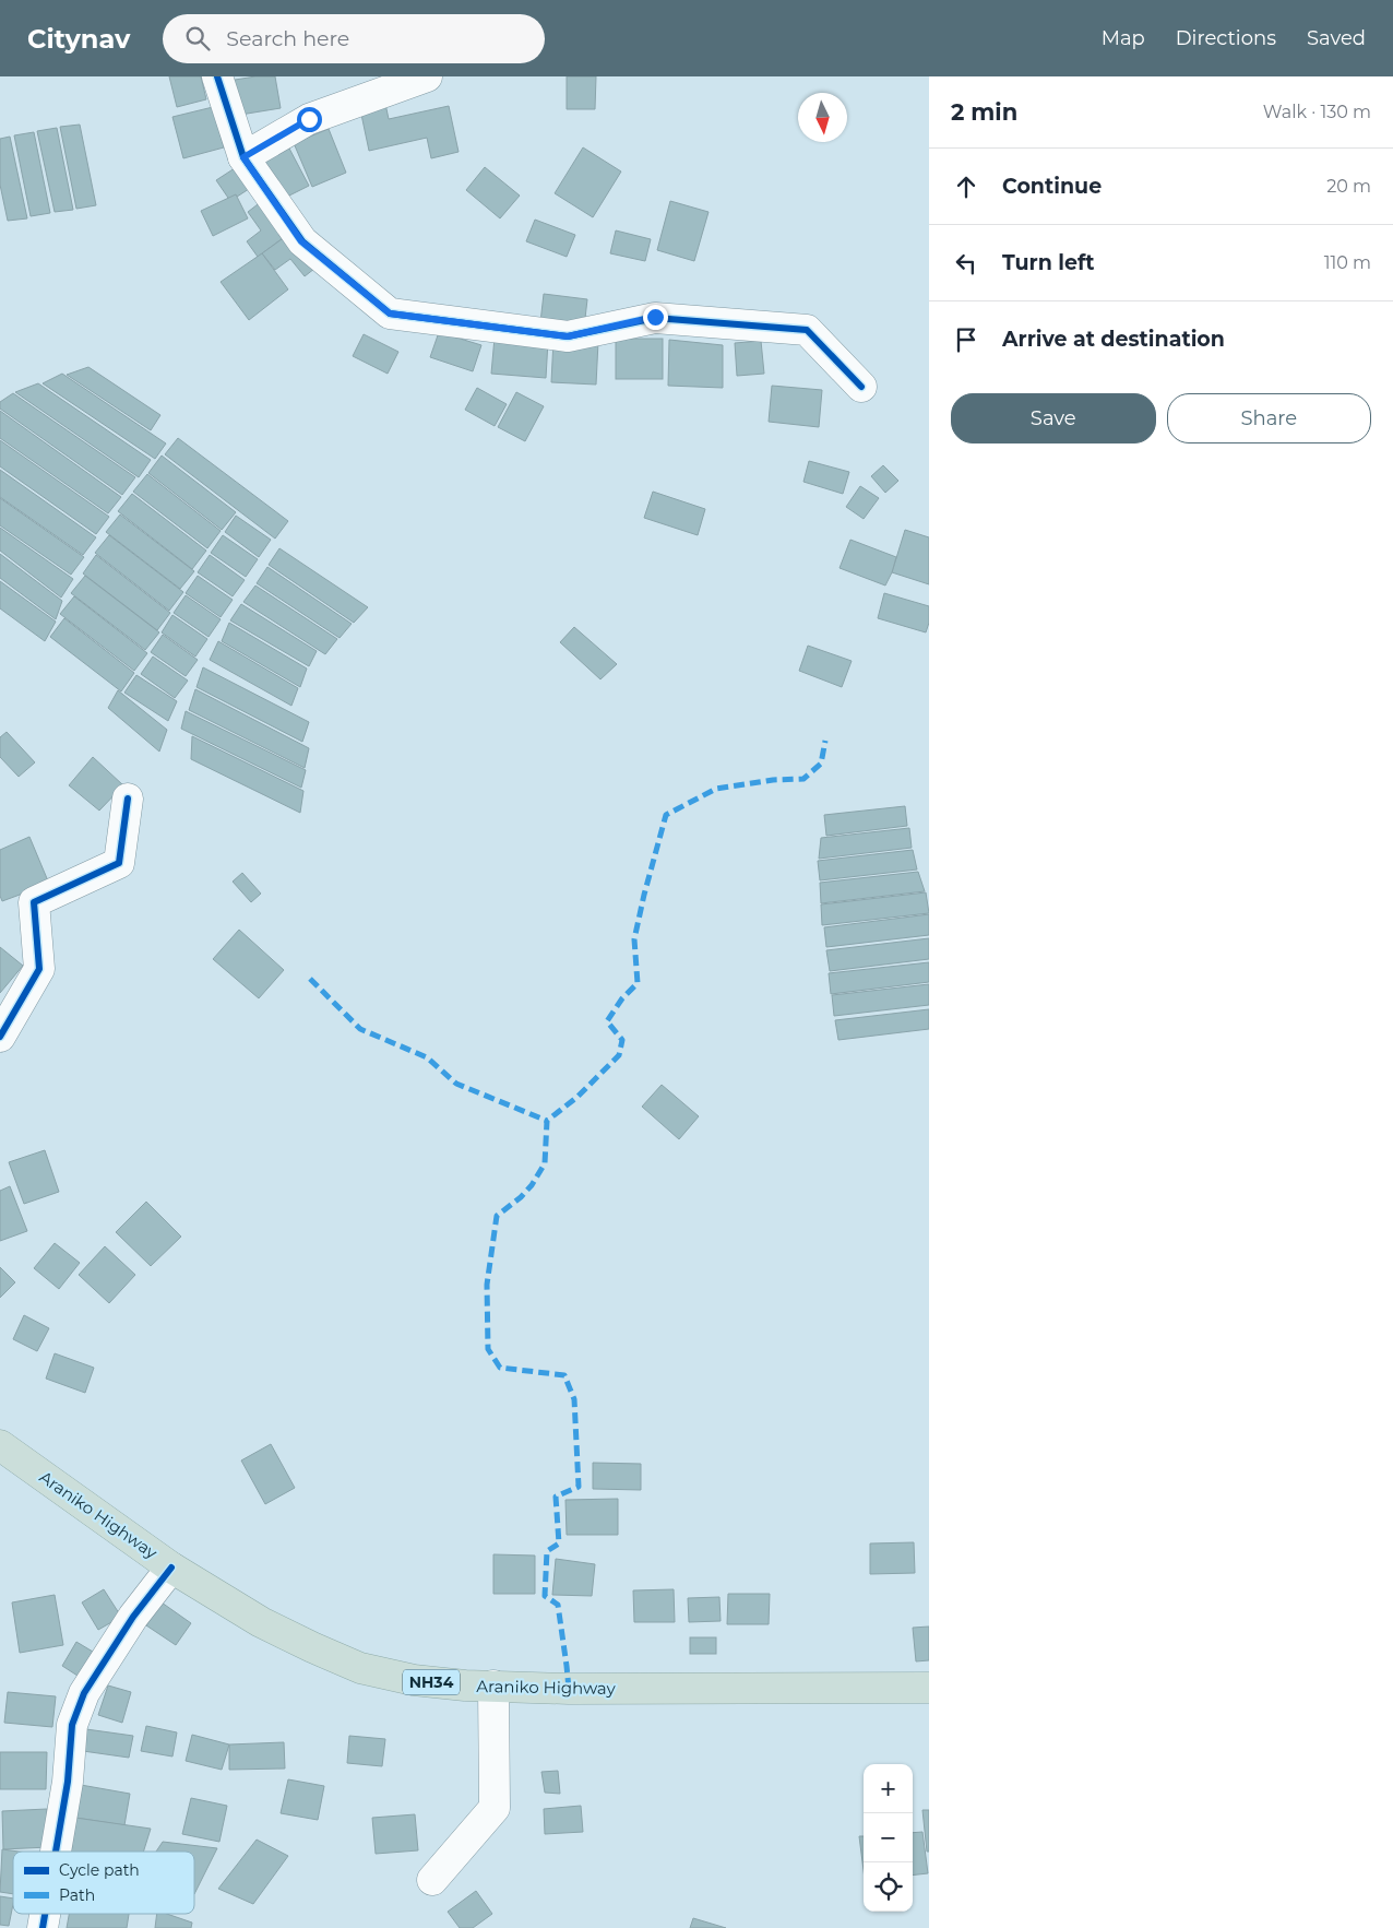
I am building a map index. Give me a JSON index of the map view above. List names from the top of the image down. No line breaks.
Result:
{"streets":{"highway":["Araniko Highway","NH34"]},"legend":["Cycle path","Path"],"north":"bottom","page":{"header":"Citynav","search":"Search here","nav":["Map","Directions","Saved"],"heading":["2 min","Walk · 130 m"],"list":[["Continue","20 m"],["Turn left","110 m"],"Arrive at destination"],"buttons":["Save","Share"],"map_buttons":["+","−"]}}
